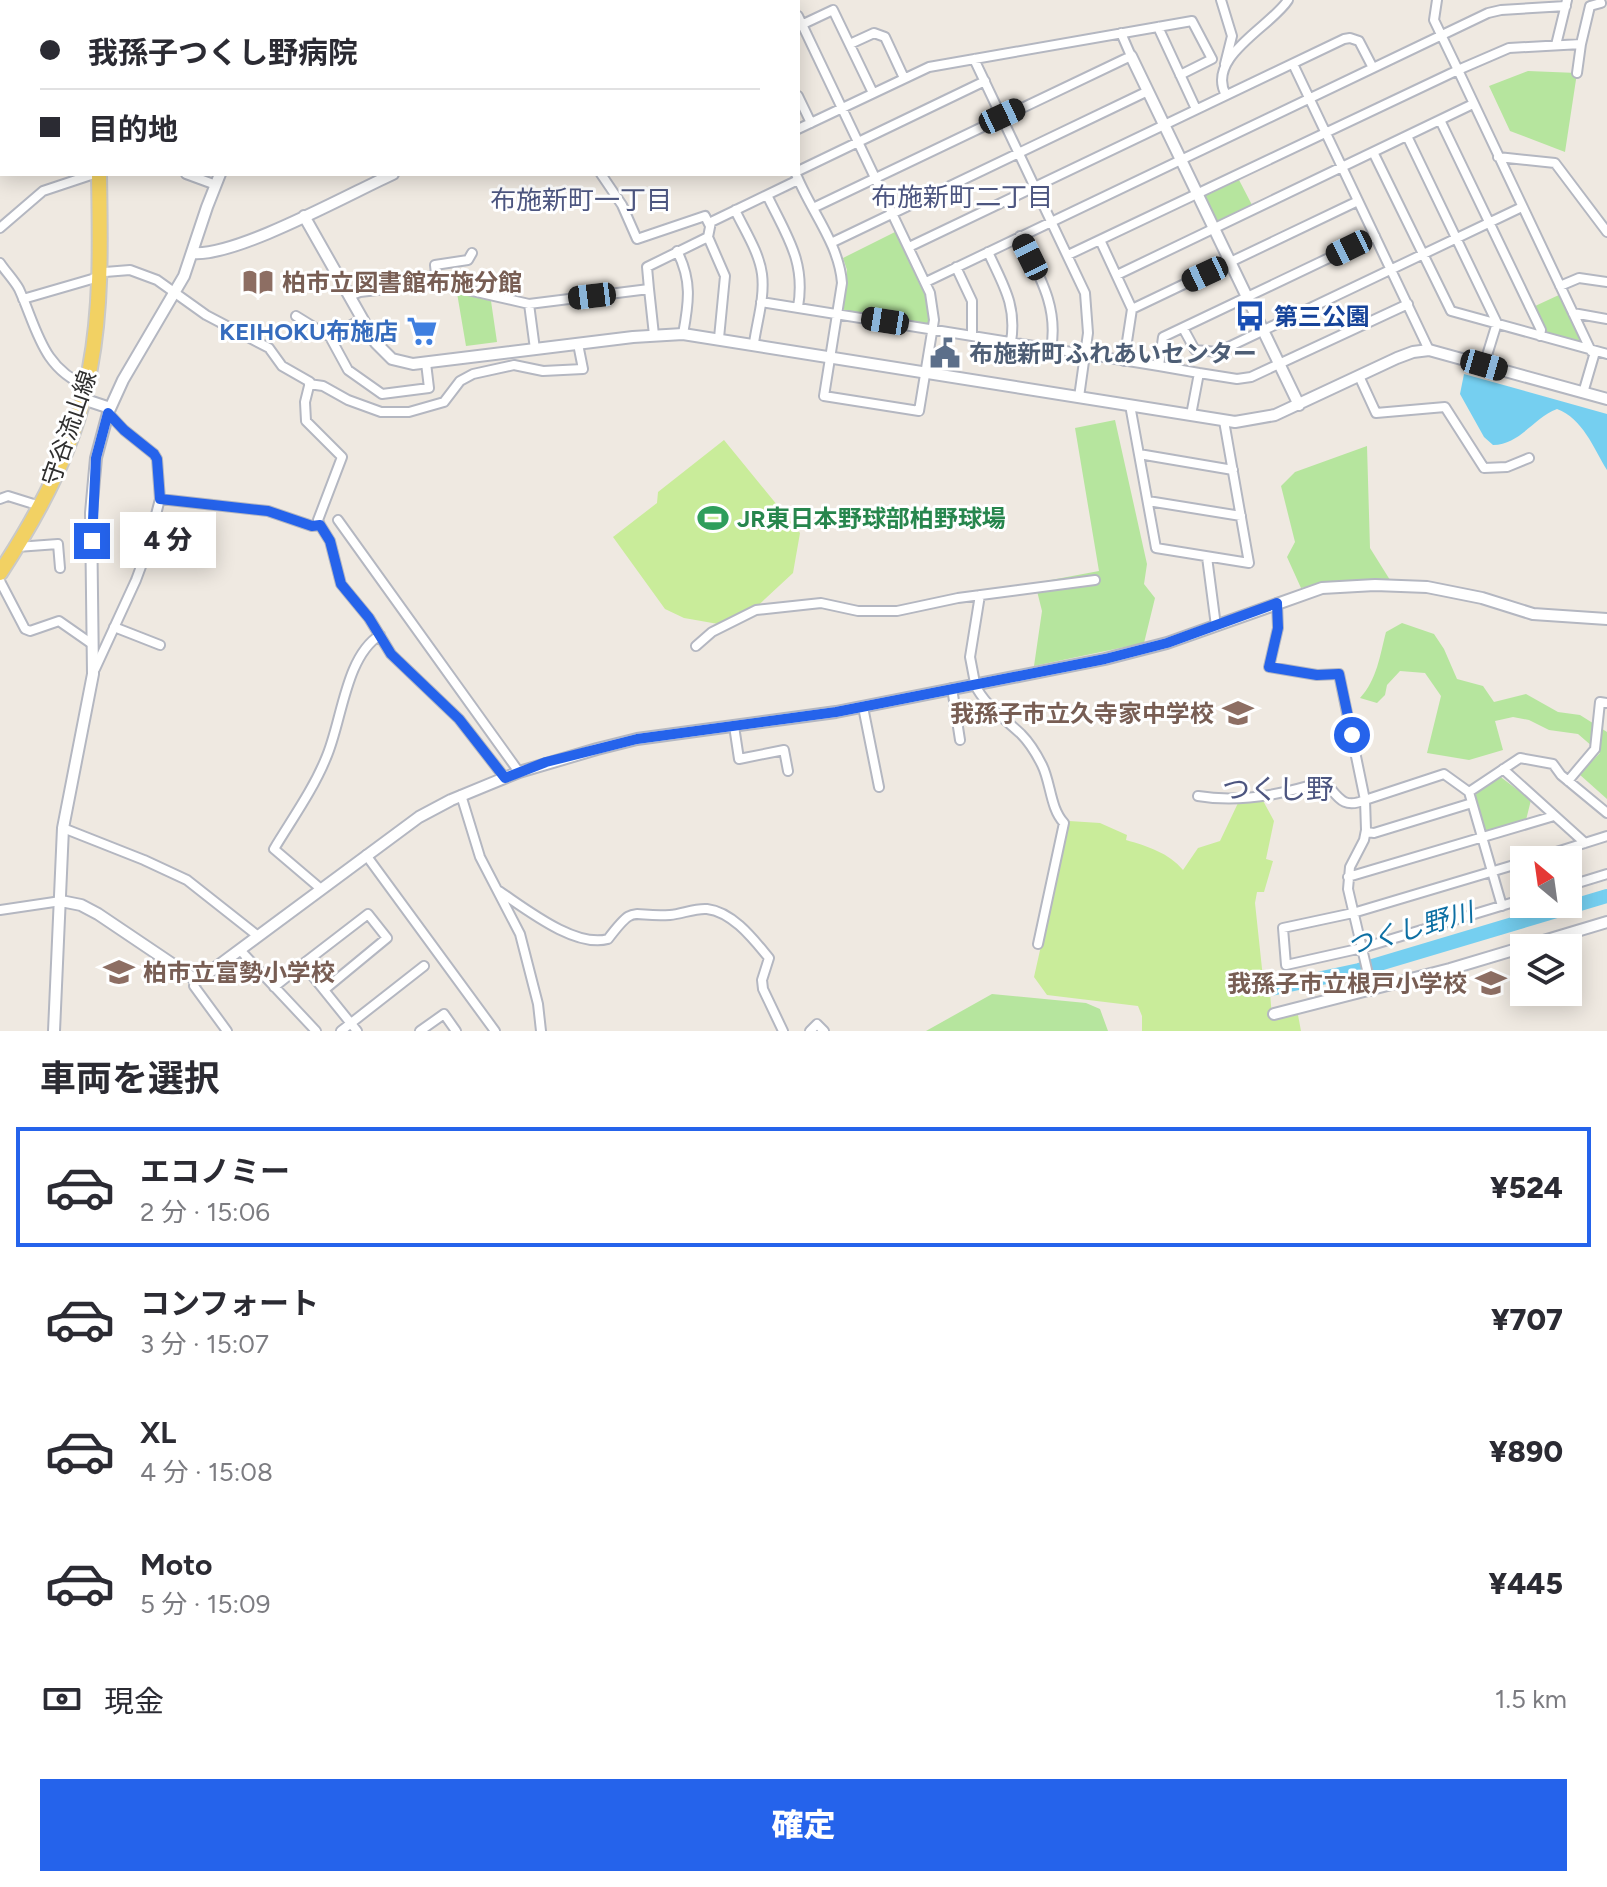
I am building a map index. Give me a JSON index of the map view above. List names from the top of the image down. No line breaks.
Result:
{"streets":{"main road":["守谷流山線"]},"districts":["布施新町二丁目","布施新町一丁目","つくし野"],"water":["つくし野川"],"places":{"library":["柏市立図書館布施分館"],"bus stop":["第三公園"],"supermarket":["KEIHOKU布施店"],"public building":["布施新町ふれあいセンター"],"sports":["JR東日本野球部柏野球場"],"school or university":["我孫子市立久寺家中学校","柏市立富勢小学校","我孫子市立根戸小学校"]},"north":"top left","page":{"banner":["我孫子つくし野病院","目的地"],"bubble":"4 分","heading":"車両を選択","list":[{"name":"エコノミー","note":"2 分 · 15:06","value":"¥524"},{"name":"コンフォート","note":"3 分 · 15:07","value":"¥707"},{"name":"XL","note":"4 分 · 15:08","value":"¥890"},{"name":"Moto","note":"5 分 · 15:09","value":"¥445"}],"pay":["現金","1.5 km"],"buttons":"確定"}}
